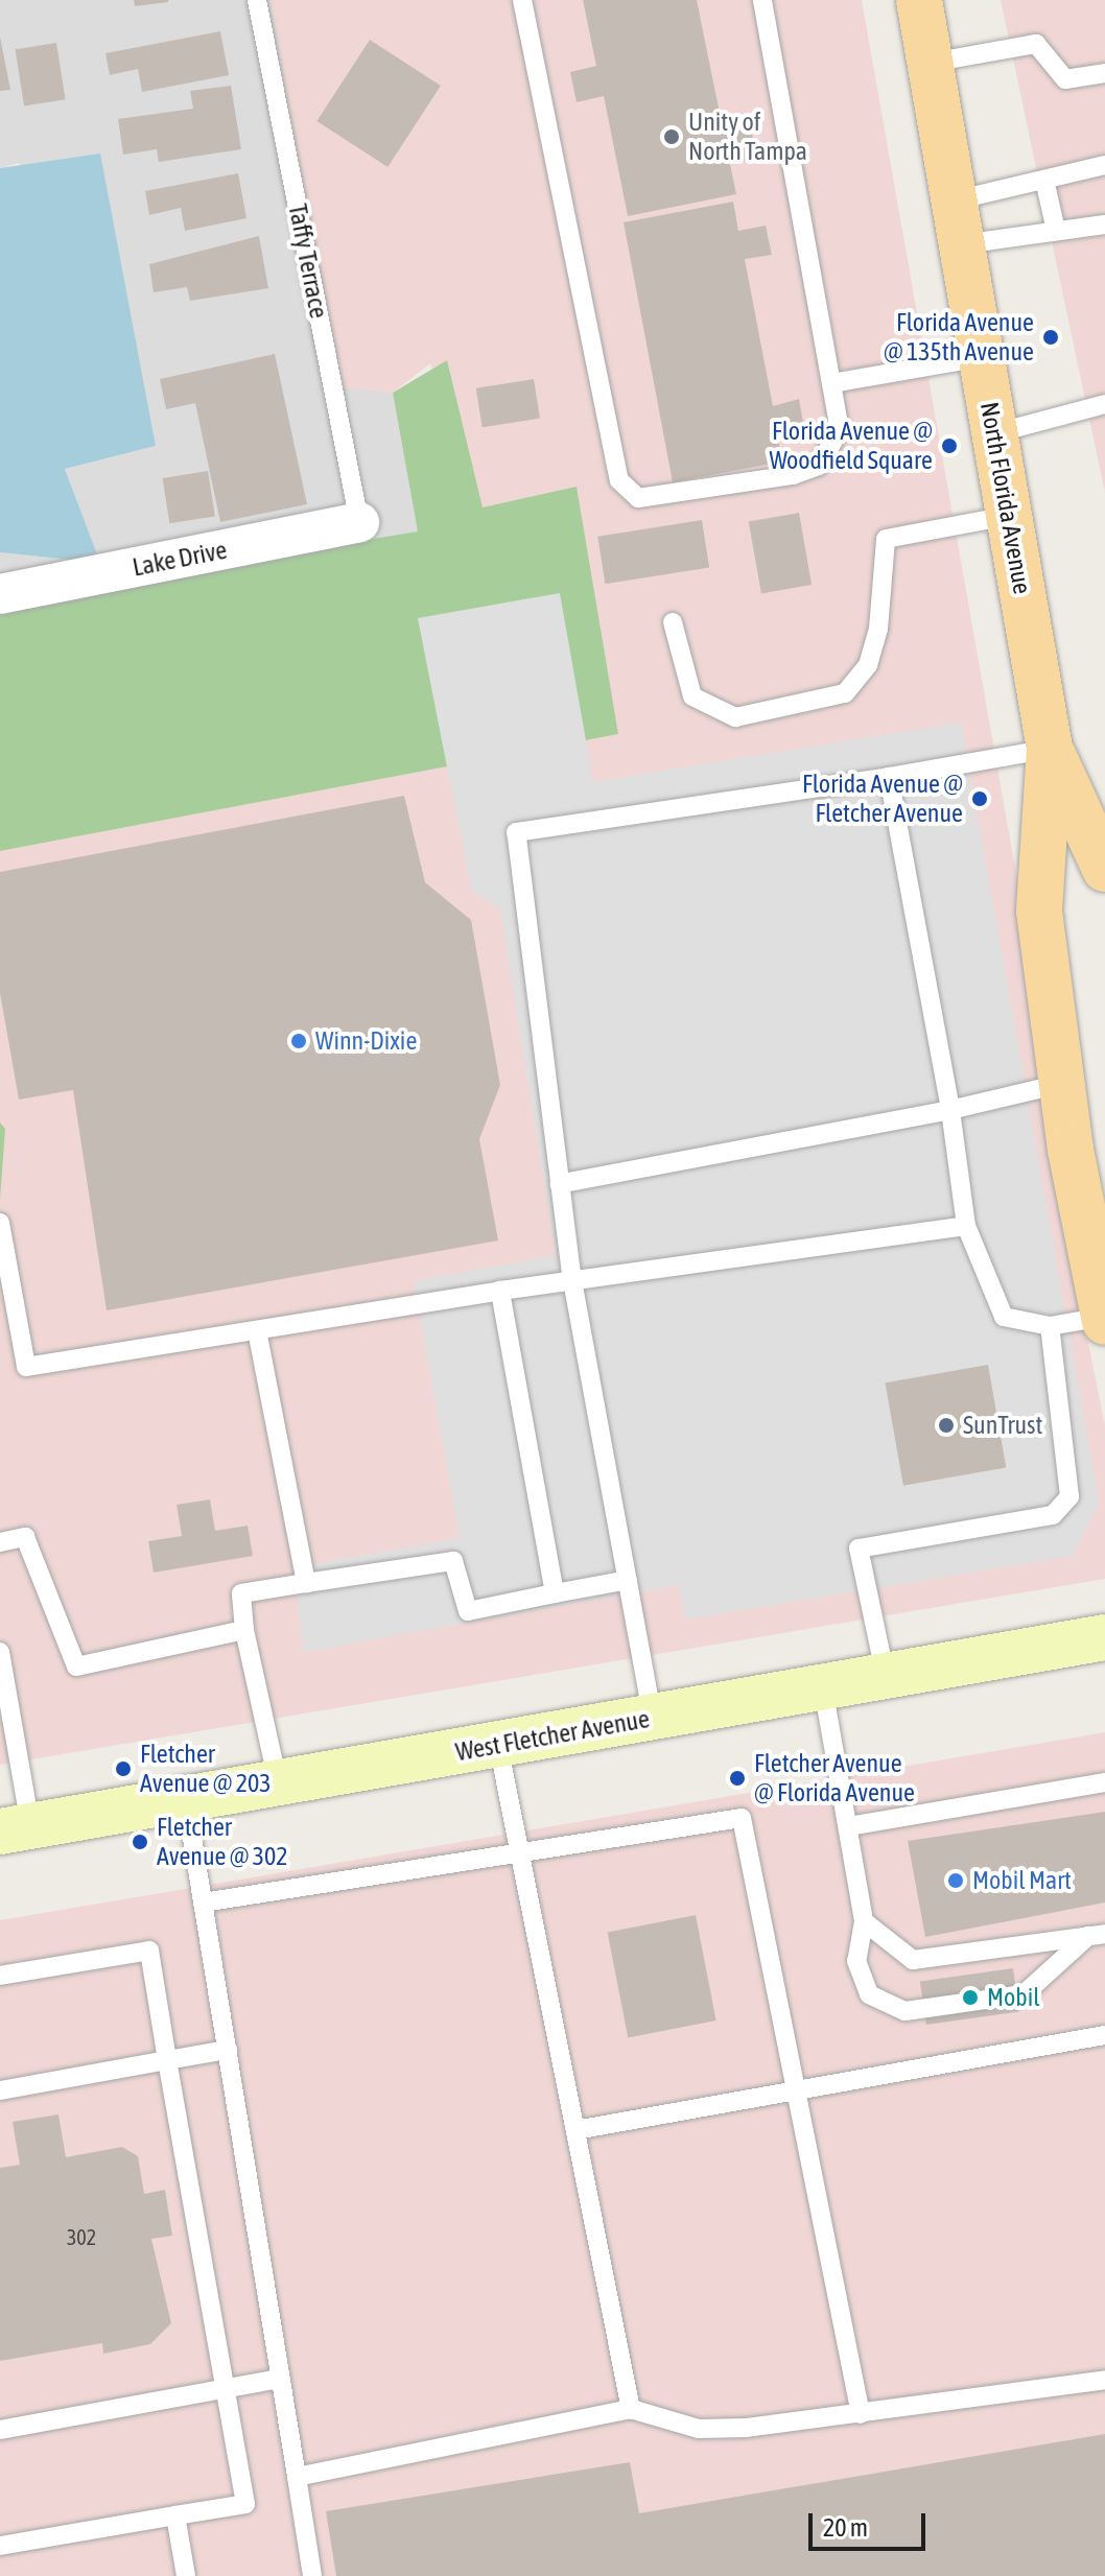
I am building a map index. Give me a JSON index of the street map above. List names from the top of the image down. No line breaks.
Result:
{"streets":{"main road":["North Florida Avenue","West Fletcher Avenue"],"street":["Lake Drive"],"lane":["Taffy Terrace"]},"crossings":[["Taffy Terrace","Lake Drive"]],"places":["Unity of North Tampa","Florida Avenue @ 135th Avenue","Florida Avenue @ Woodfield Square","Florida Avenue @ Fletcher Avenue","Winn-Dixie","SunTrust","Fletcher Avenue @ 203","Fletcher Avenue @ Florida Avenue","Fletcher Avenue @ 302","Mobil Mart","Mobil"],"house_numbers":["302"],"scale_bar":"20 m"}
